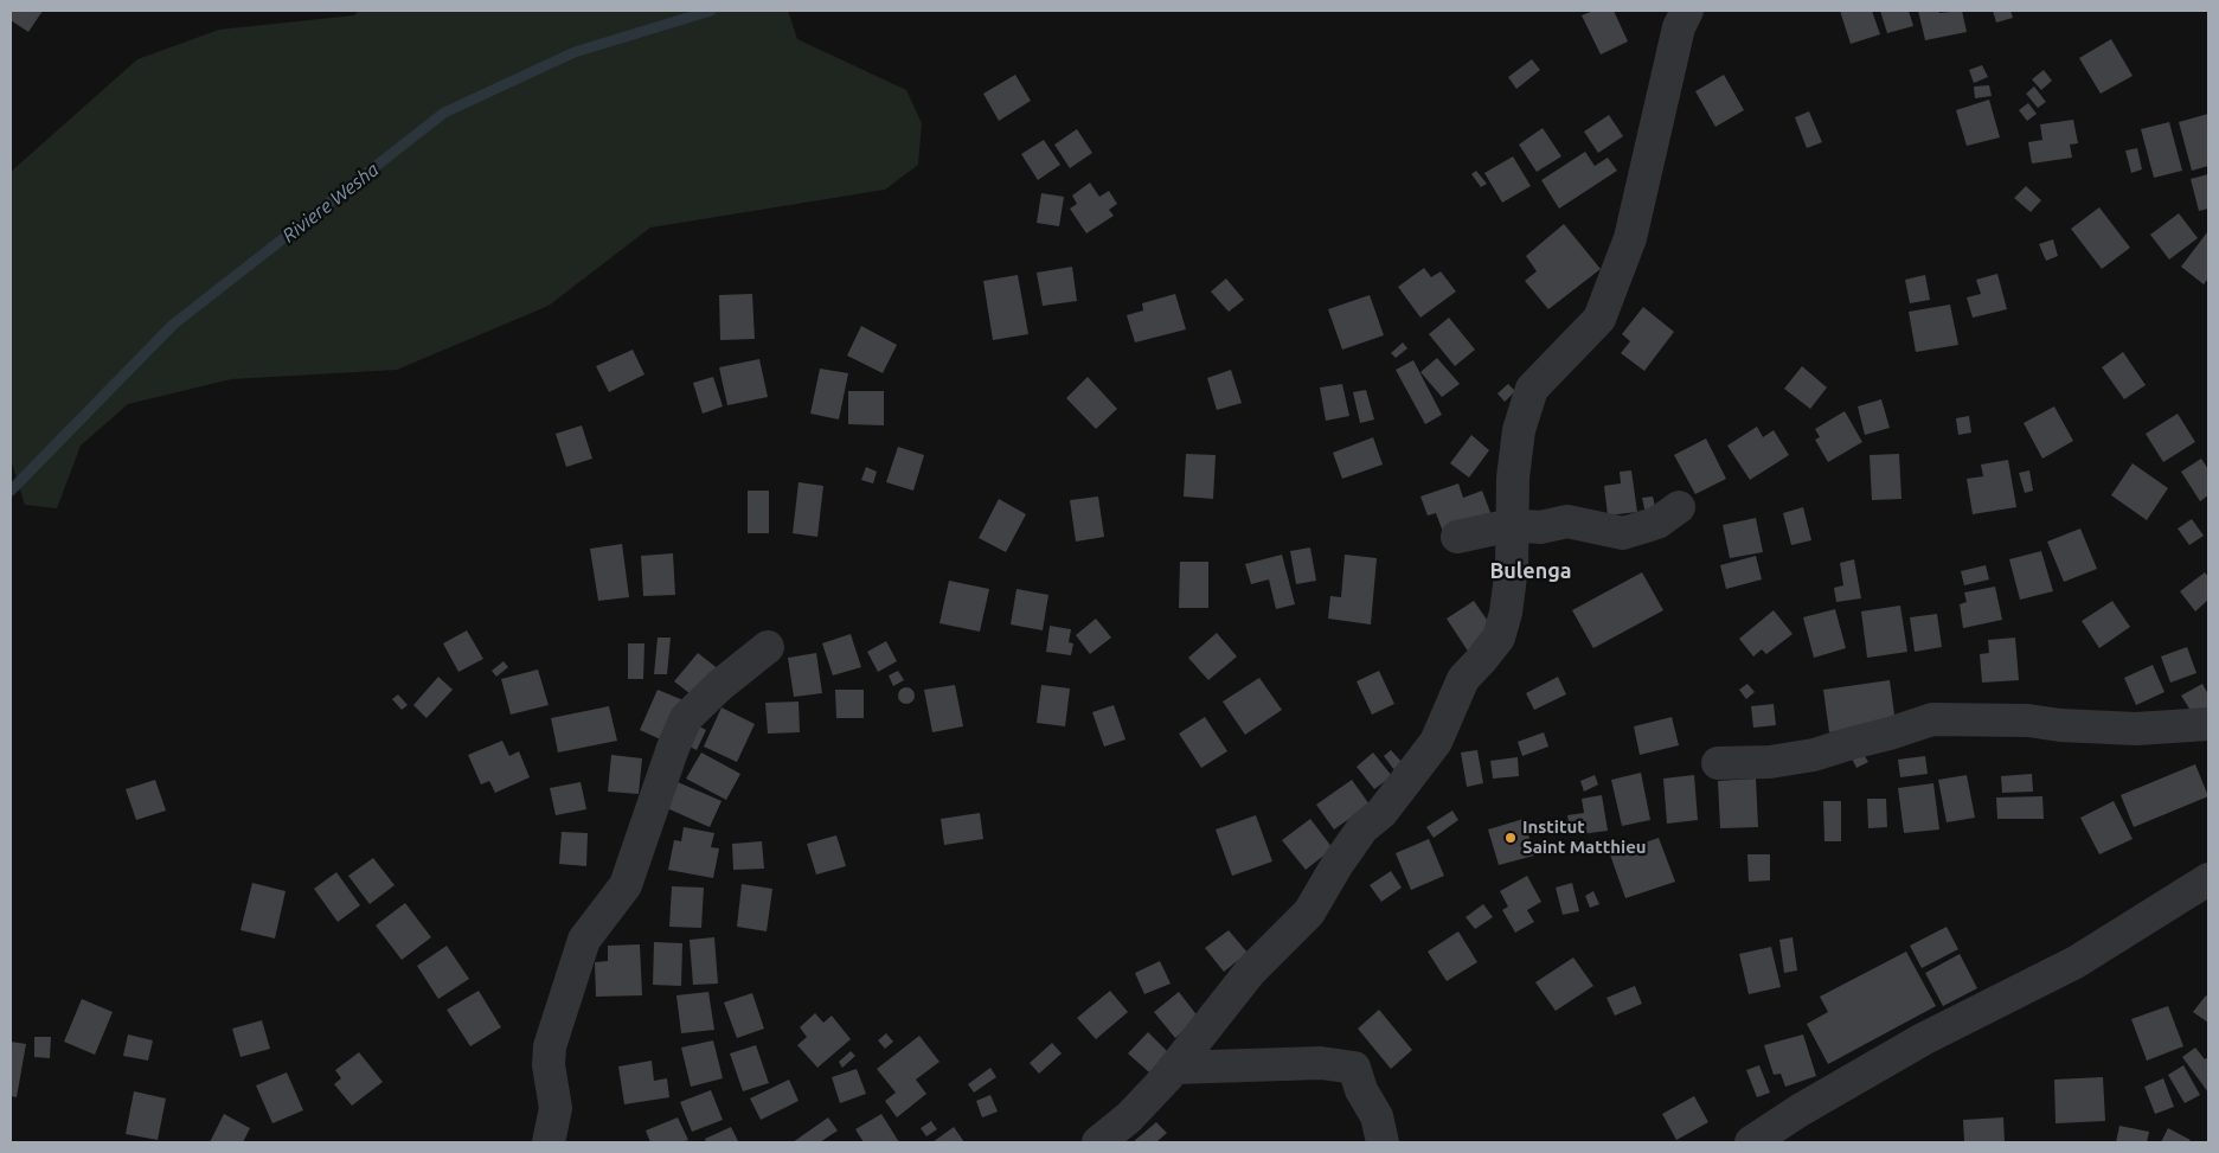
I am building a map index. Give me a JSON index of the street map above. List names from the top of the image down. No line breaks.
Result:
{"districts":["Bulenga"],"water":["Riviere Wesha"],"places":["Institut Saint Matthieu"]}
